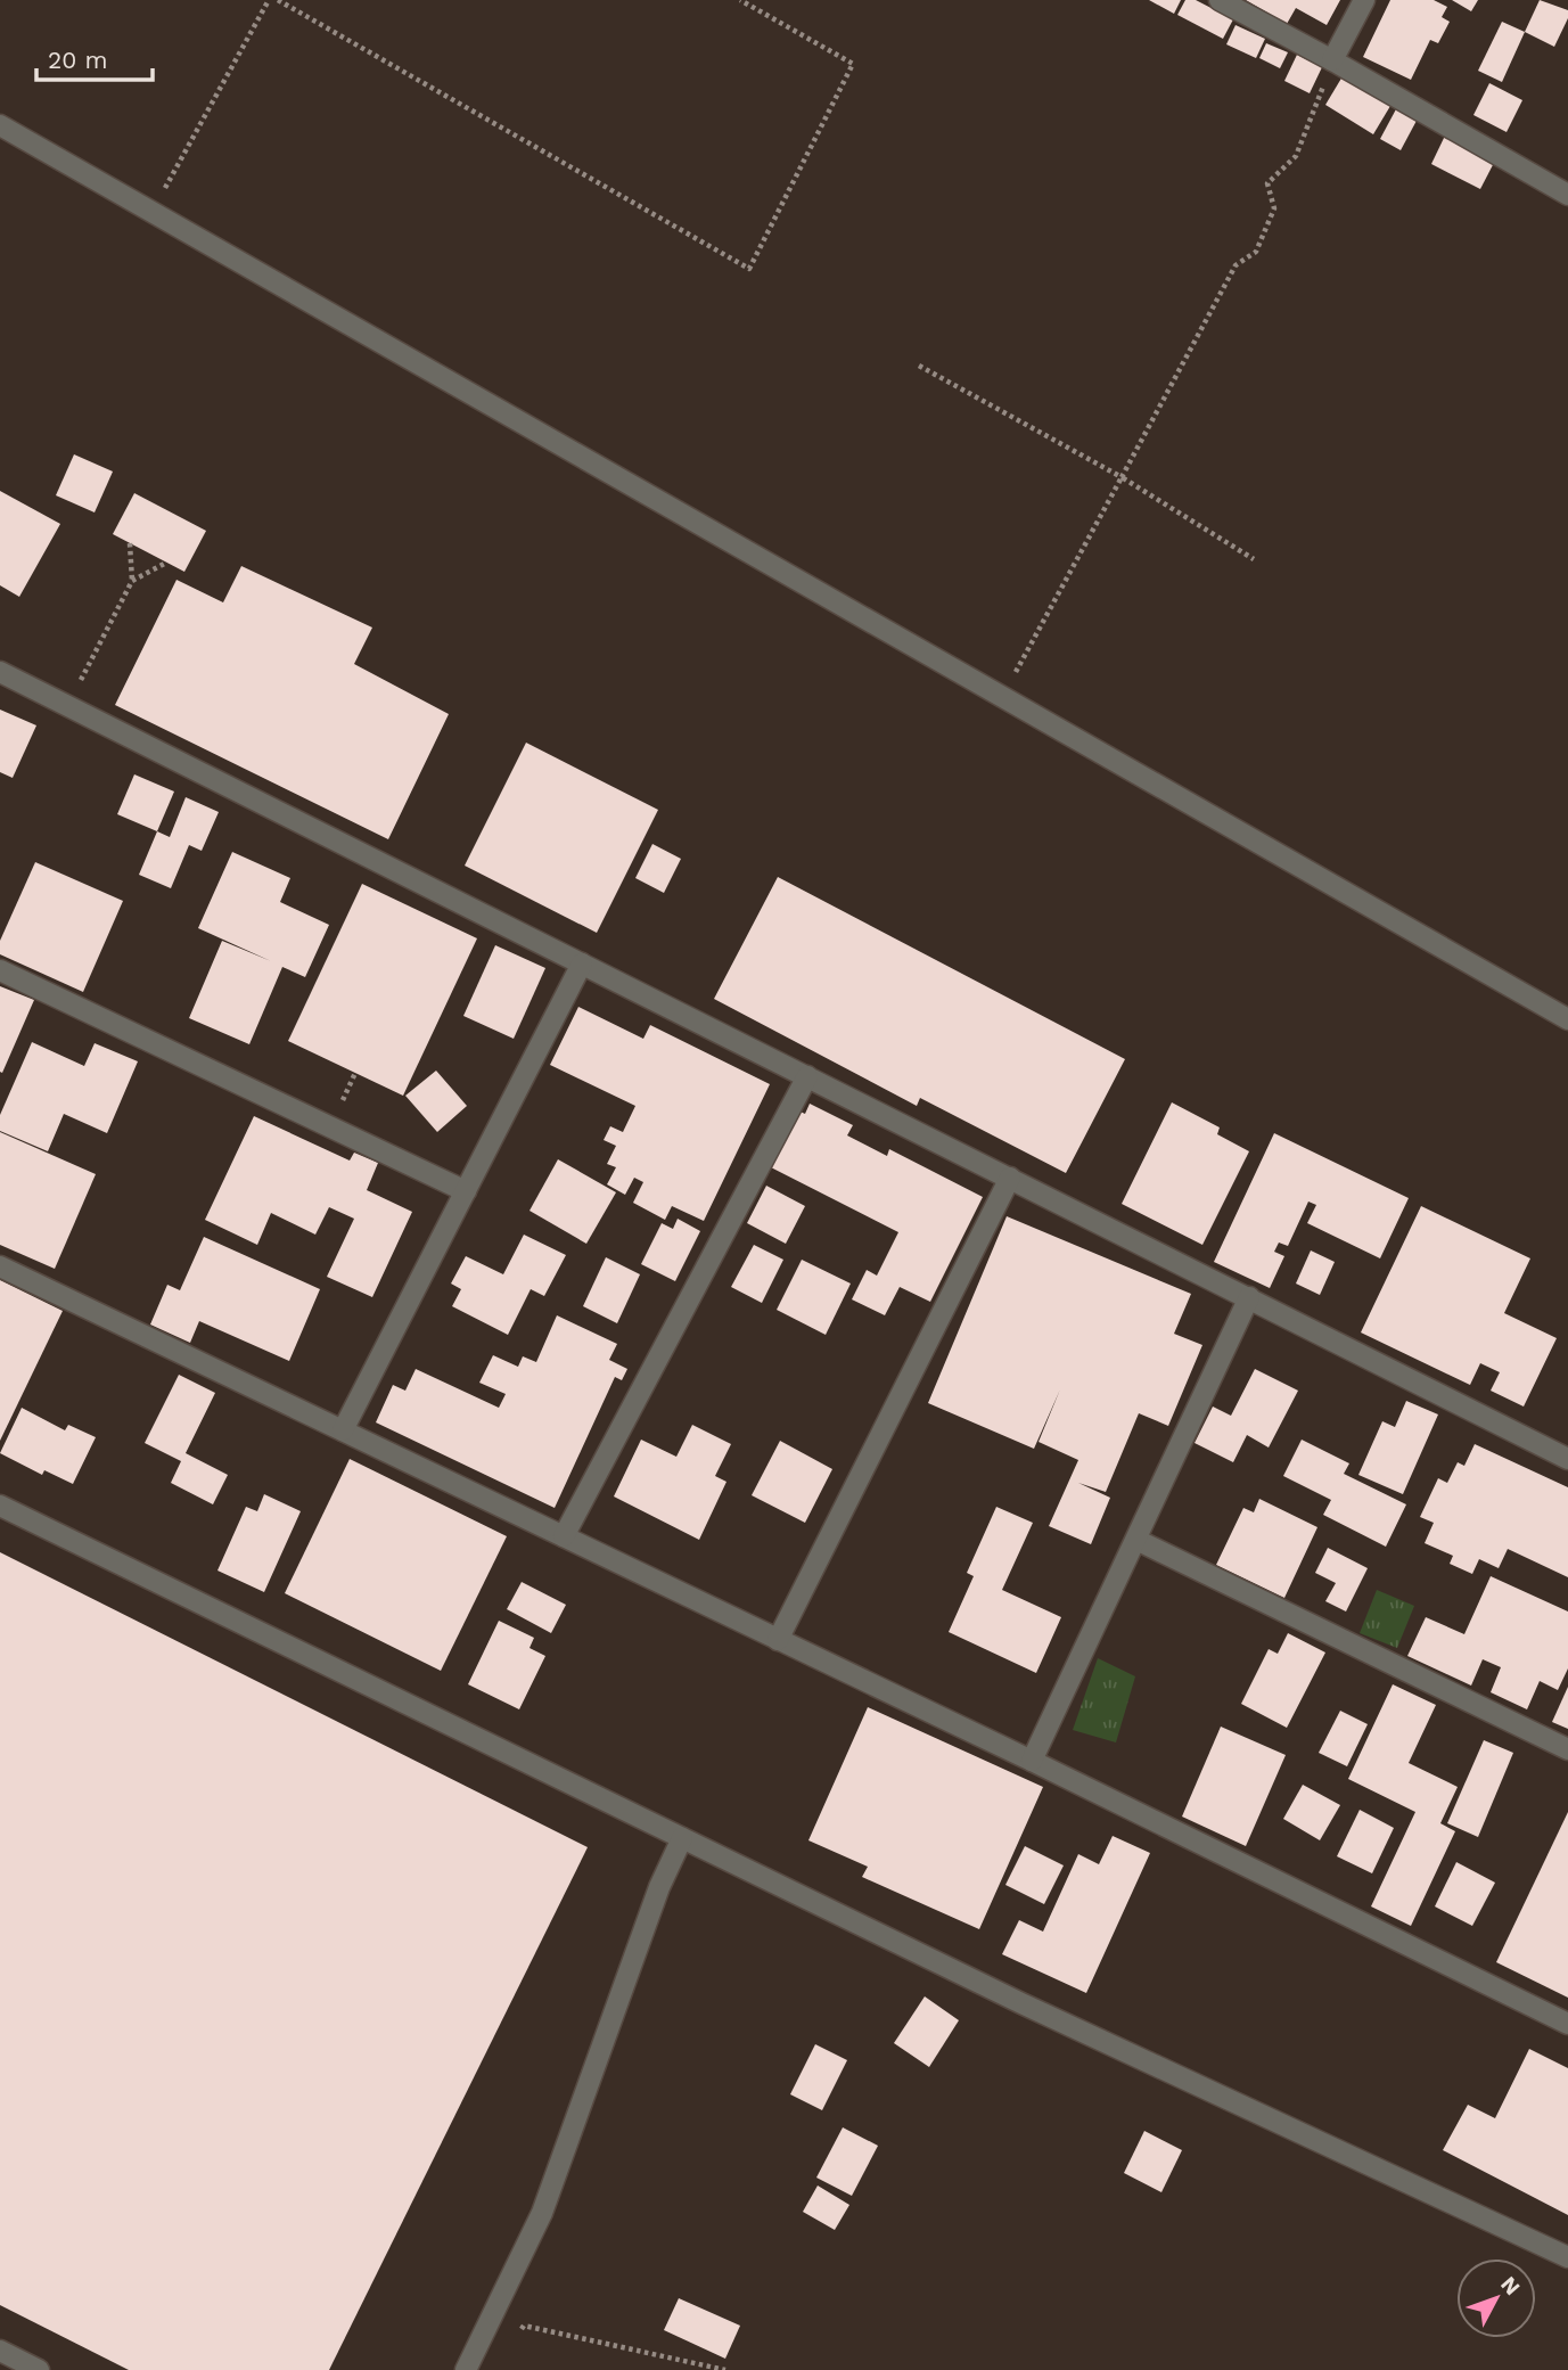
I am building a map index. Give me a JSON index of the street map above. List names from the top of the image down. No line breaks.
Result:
{"scale_bar":"20 m","north":"top right"}
